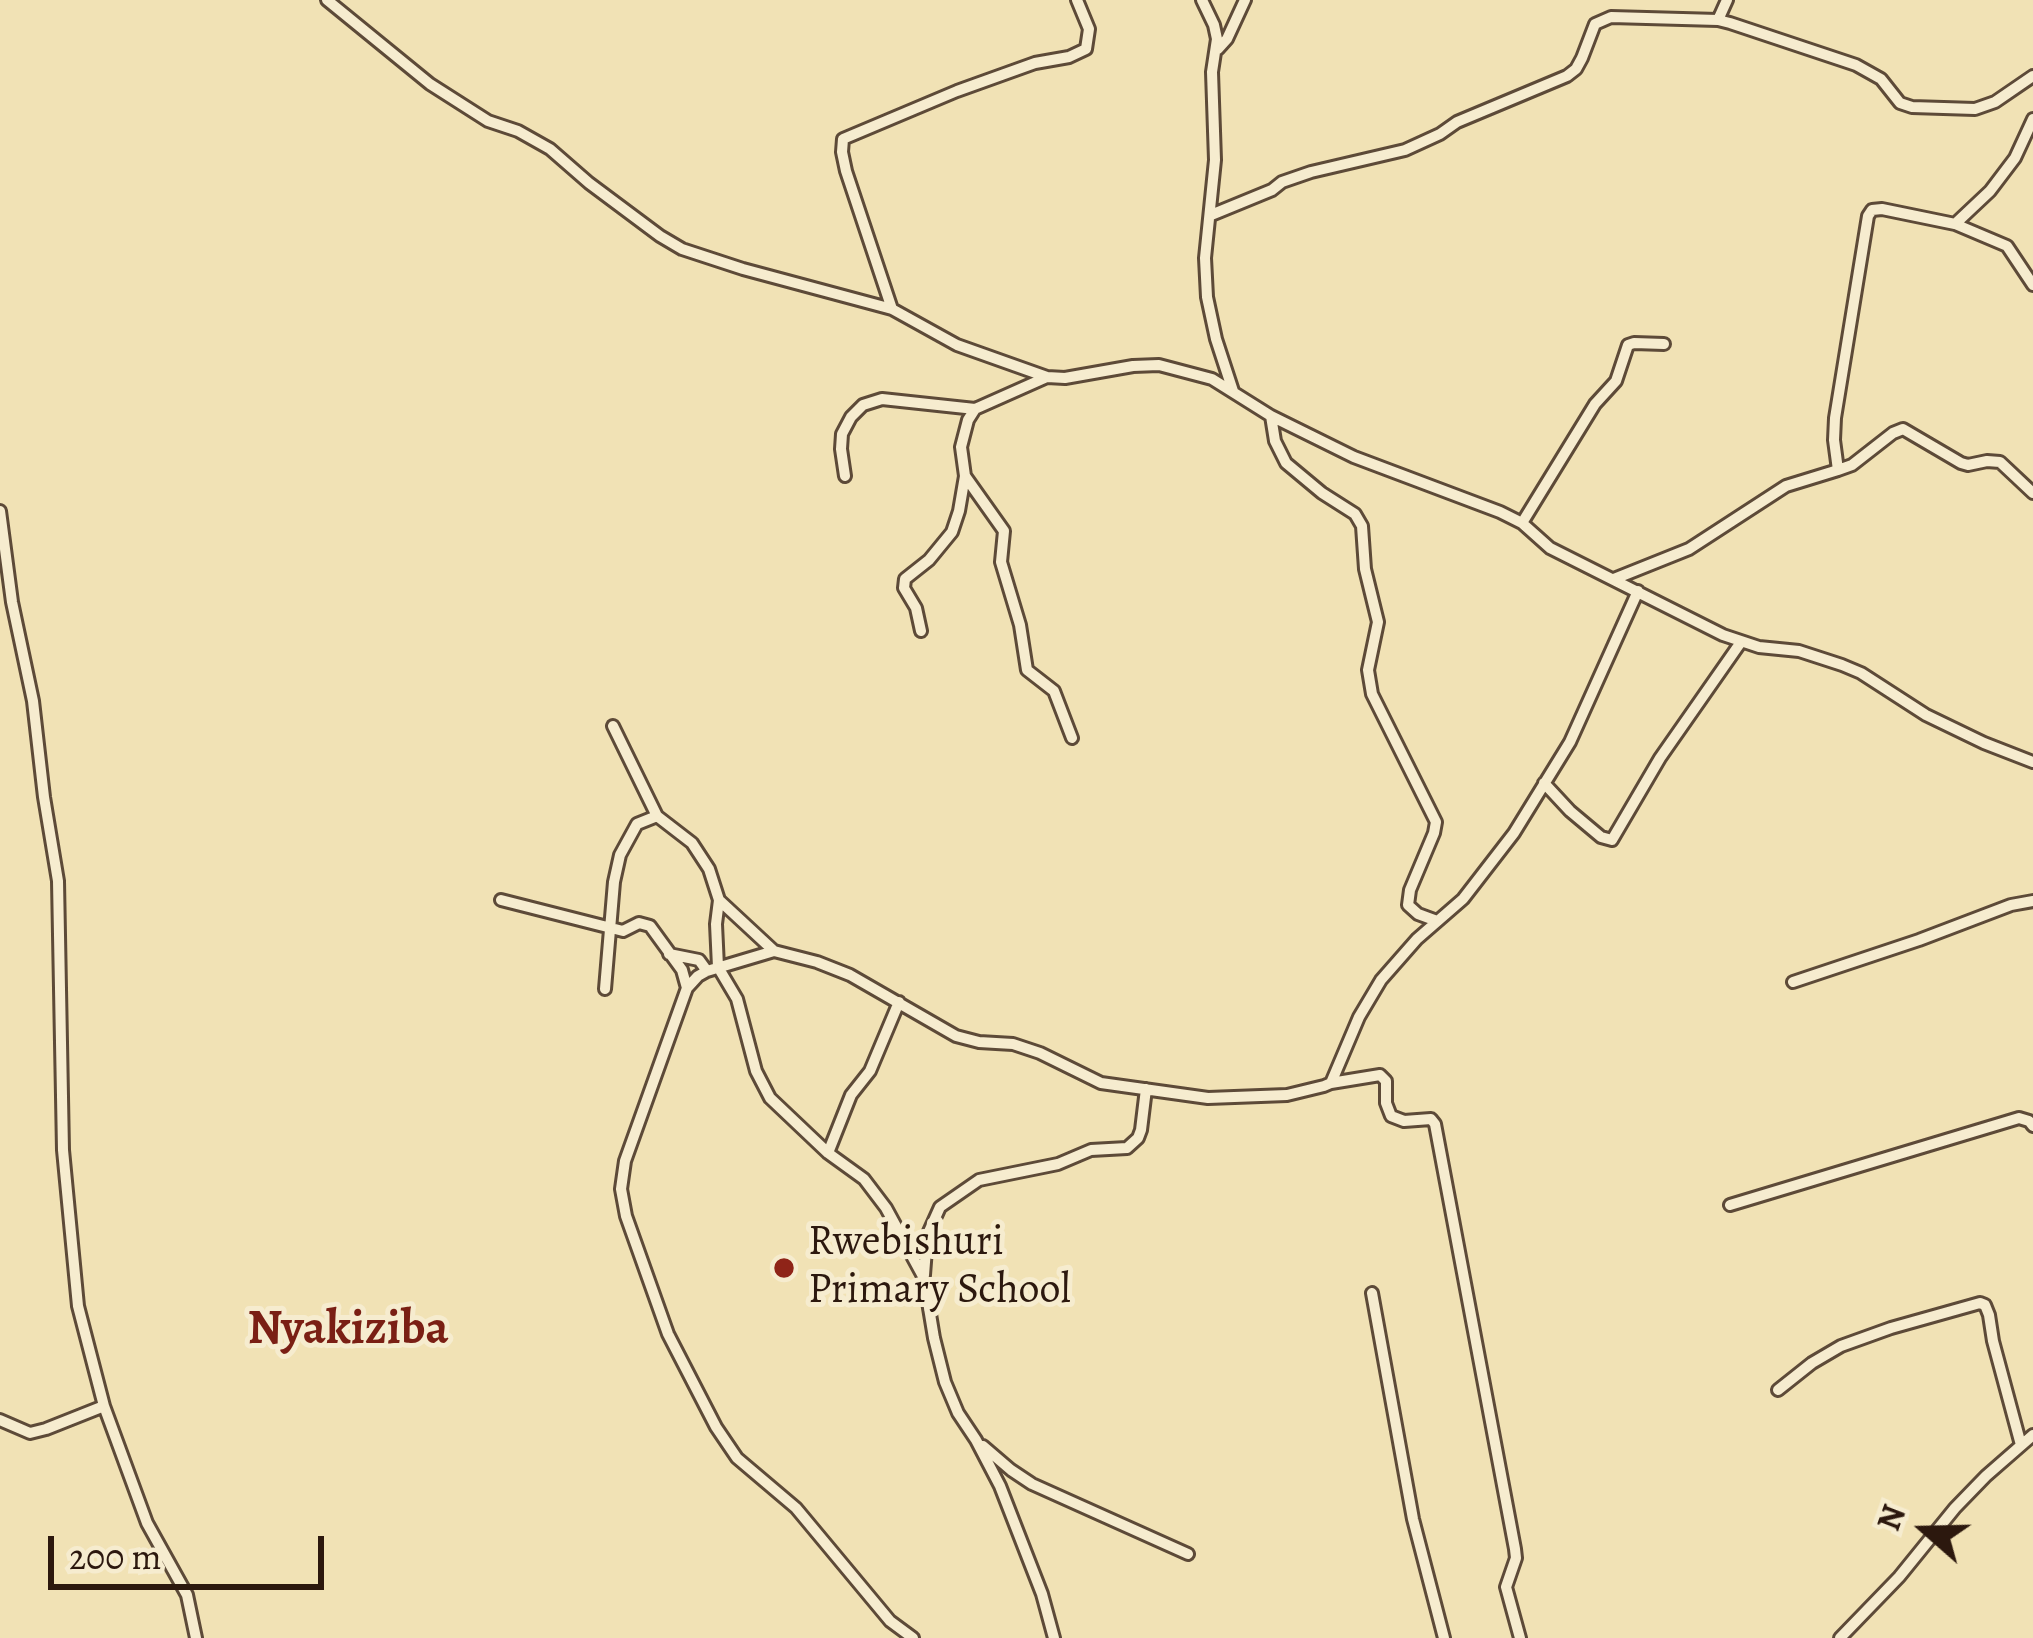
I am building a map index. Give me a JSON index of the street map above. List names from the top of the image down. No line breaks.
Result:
{"districts":["Nyakiziba"],"places":["Rwebishuri Primary School"],"scale_bar":"200 m","north":"left"}
